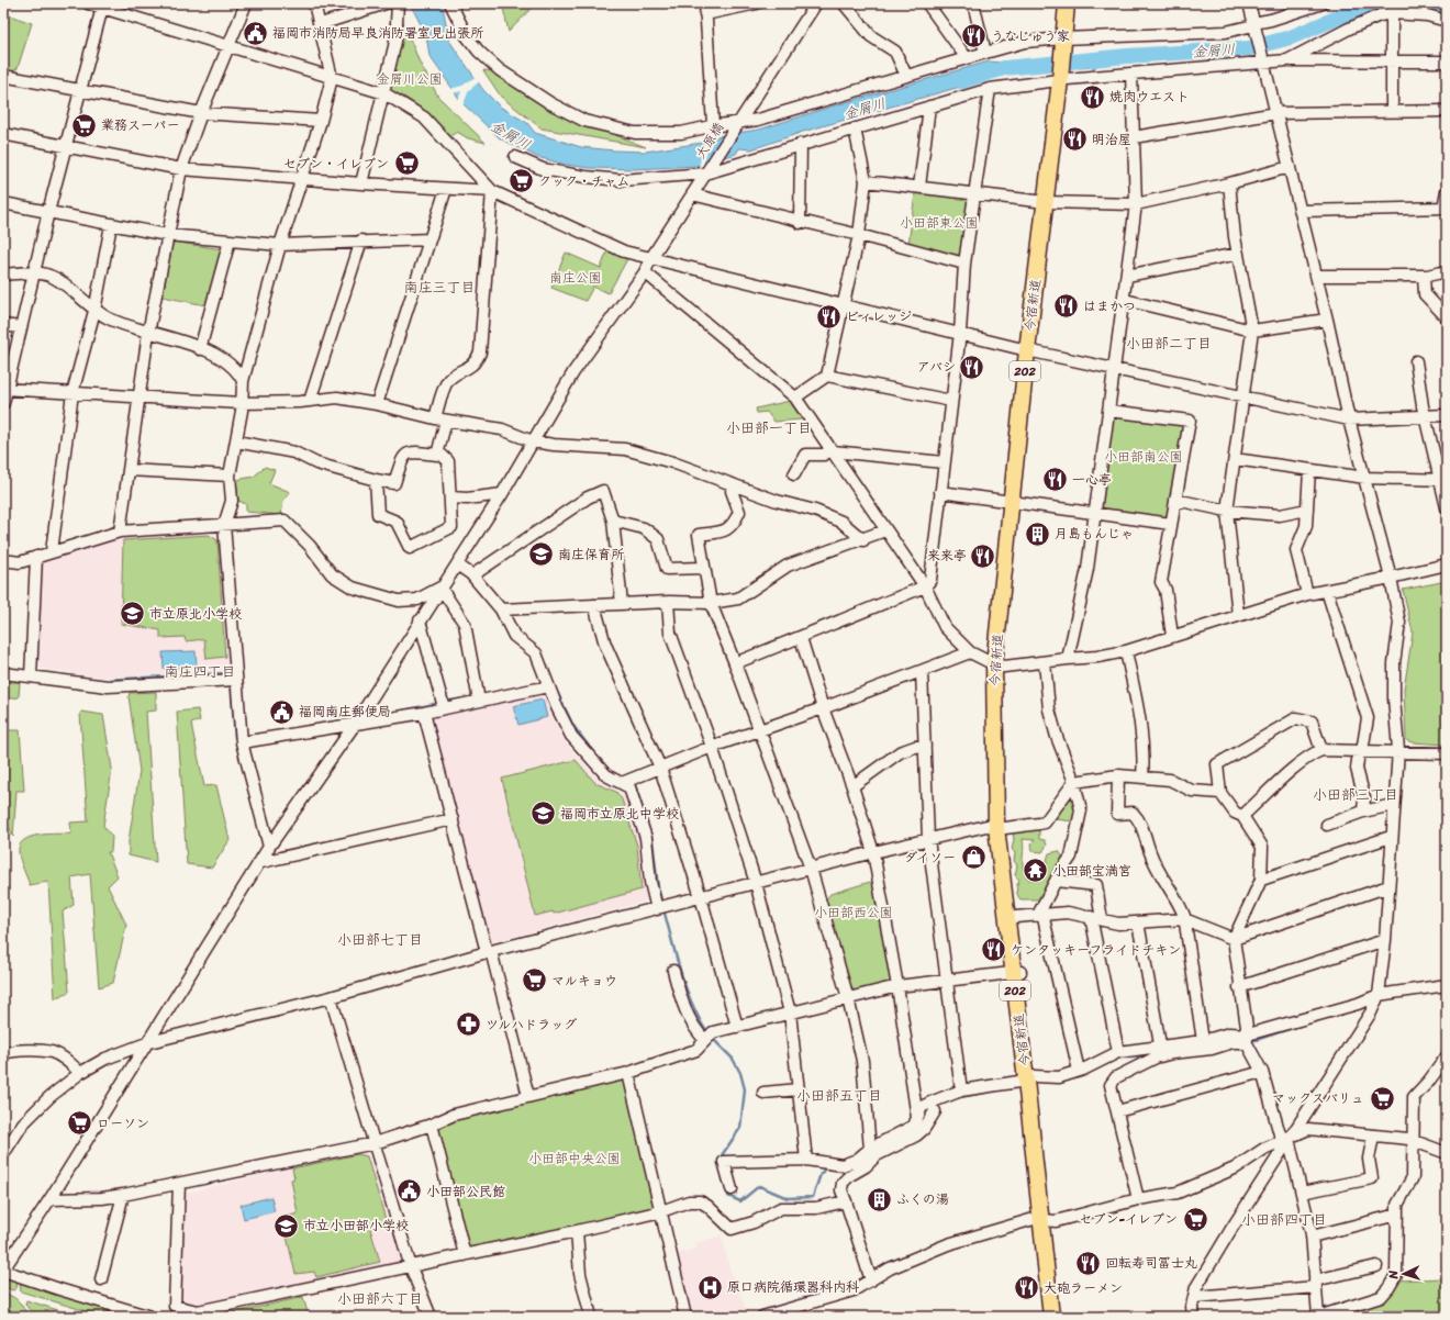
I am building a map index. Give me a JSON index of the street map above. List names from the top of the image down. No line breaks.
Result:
{"streets":{"highway":["今宿新道","202"],"street":["大原橋"]},"districts":["南庄三丁目","小田部二丁目","小田部一丁目","南庄四丁目","小田部三丁目","小田部七丁目","小田部五丁目","小田部四丁目","小田部六丁目"],"water":["金屑川"],"parks":["金屑川公園","小田部東公園","南庄公園","小田部南公園","小田部西公園","小田部中央公園"],"places":{"public building":["福岡市消防局早良消防署室見出張所","福岡南庄郵便局","小田部公民館"],"restaurant":["うなじゅう家","焼肉ウエスト","明治屋","はまかつ","ビィレッジ","アバシ","一心亭","来来亭","ケンタッキーフライドチキン","回転寿司冨士丸","大砲ラーメン"],"supermarket":["業務スーパー","セブン・イレブン","クック・チャム","マルキョウ","マックスバリュ","ローソン","セブン-イレブン"],"building":["月島もんじゃ","ふくの湯"],"school or university":["南庄保育所","市立原北小学校","福岡市立原北中学校","市立小田部小学校"],"shop":["ダイソー"],"temple":["小田部宝満宮"],"pharmacy":["ツルハドラッグ"],"hospital":["原口病院循環器科内科"]},"north":"left"}
